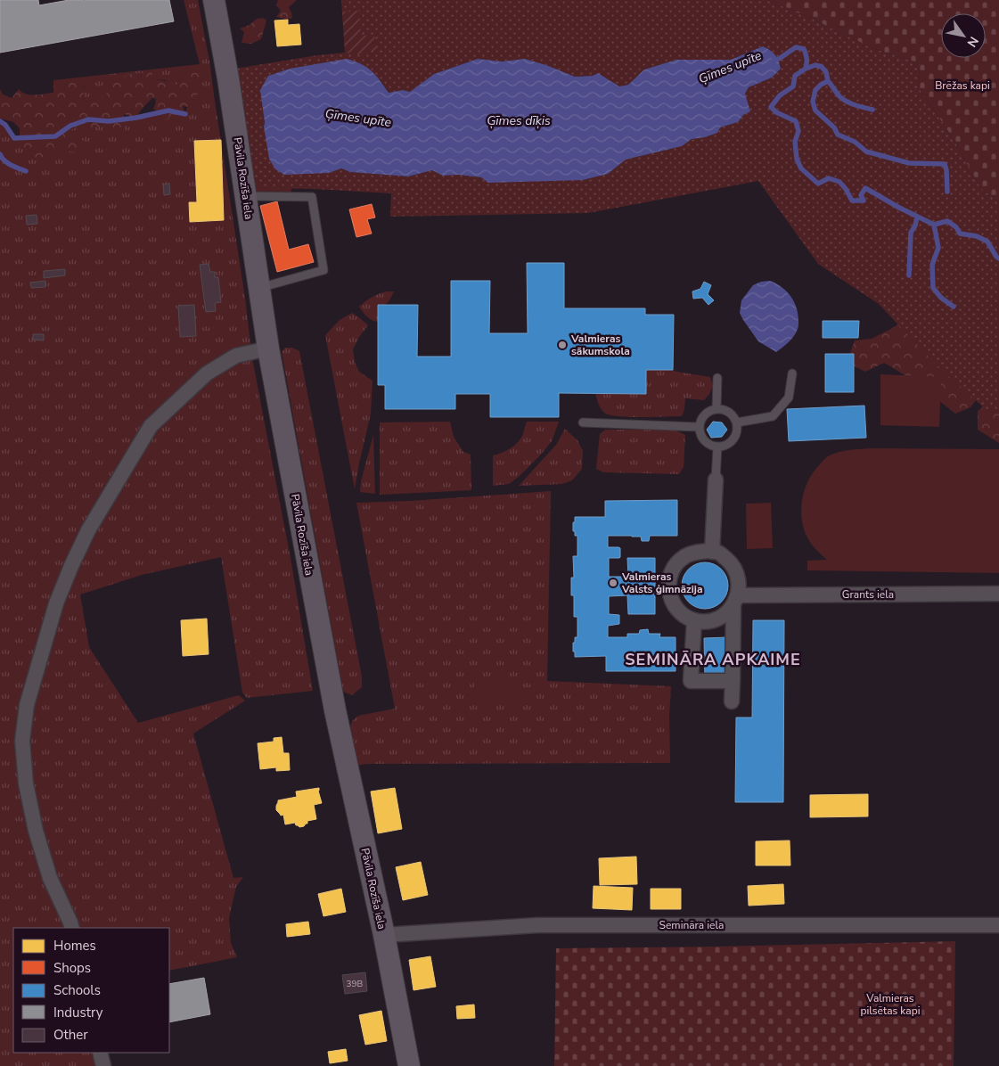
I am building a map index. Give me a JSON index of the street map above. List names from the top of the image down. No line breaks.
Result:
{"streets":{"street":["Pāvila Rozīša iela","Grants iela","Semināra iela"]},"crossings":[["Pāvila Rozīša iela","Semināra iela"]],"districts":["SEMINĀRA APKAIME"],"water":["Ģīmes upīte","Ģīmes dīķis"],"parks":["Brēžas kapi","Valmieras pilsētas kapi"],"places":["Valmieras sākumskola","Valmieras Valsts ģimnāzija"],"house_numbers":["39B"],"legend":["Homes","Shops","Schools","Industry","Other"],"north":"bottom right"}
